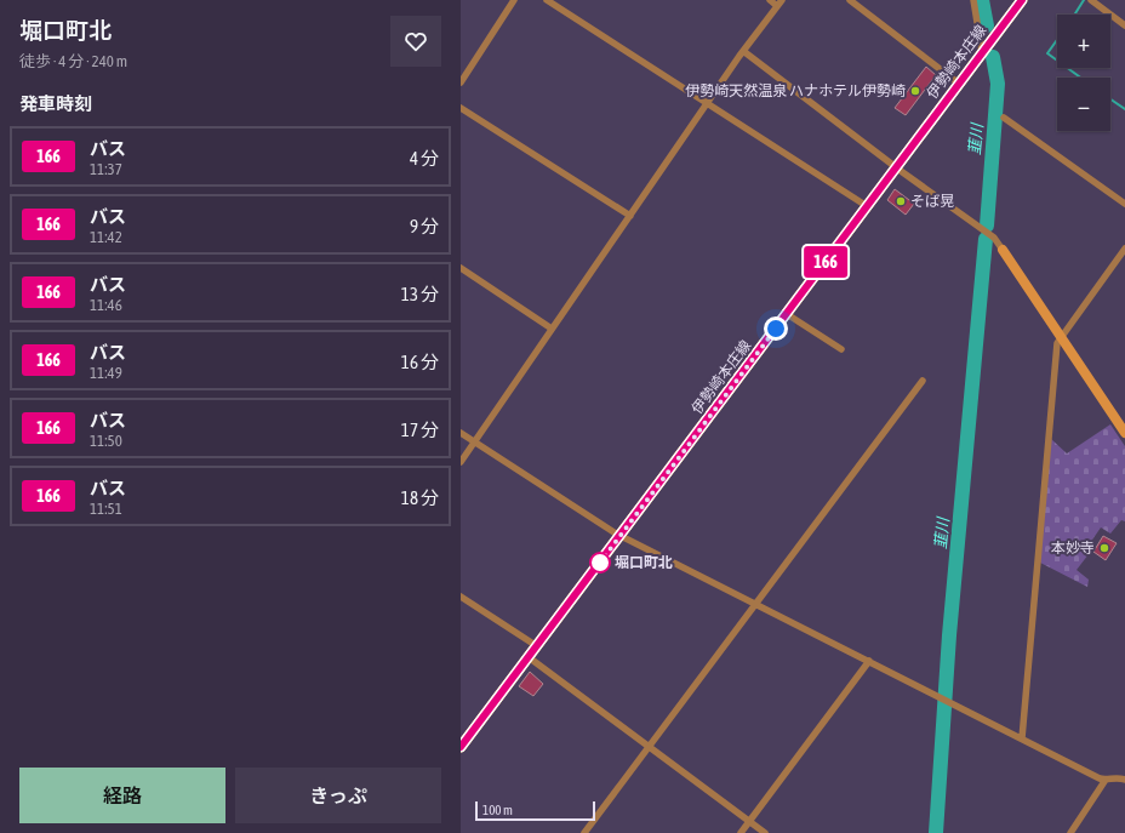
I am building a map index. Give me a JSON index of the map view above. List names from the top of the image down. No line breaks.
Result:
{"streets":{"main road":["伊勢崎本庄線"]},"water":["韮川"],"places":["伊勢崎天然温泉 ハナホテル伊勢崎","そば晃","本妙寺","堀口町北"],"lines":["bus line 166"],"scale_bar":"100 m","page":{"heading":[["堀口町北","徒歩 · 4 分 · 240 m"],"発車時刻"],"on_map":"166","map_buttons":["+","−"],"list":[{"mark":"166","name":"バス","note":"11:37","value":"4 分"},{"mark":"166","name":"バス","note":"11:42","value":"9 分"},{"mark":"166","name":"バス","note":"11:46","value":"13 分"},{"mark":"166","name":"バス","note":"11:49","value":"16 分"},{"mark":"166","name":"バス","note":"11:50","value":"17 分"},{"mark":"166","name":"バス","note":"11:51","value":"18 分"}],"buttons":["経路","きっぷ"],"scale":"100 m"}}
